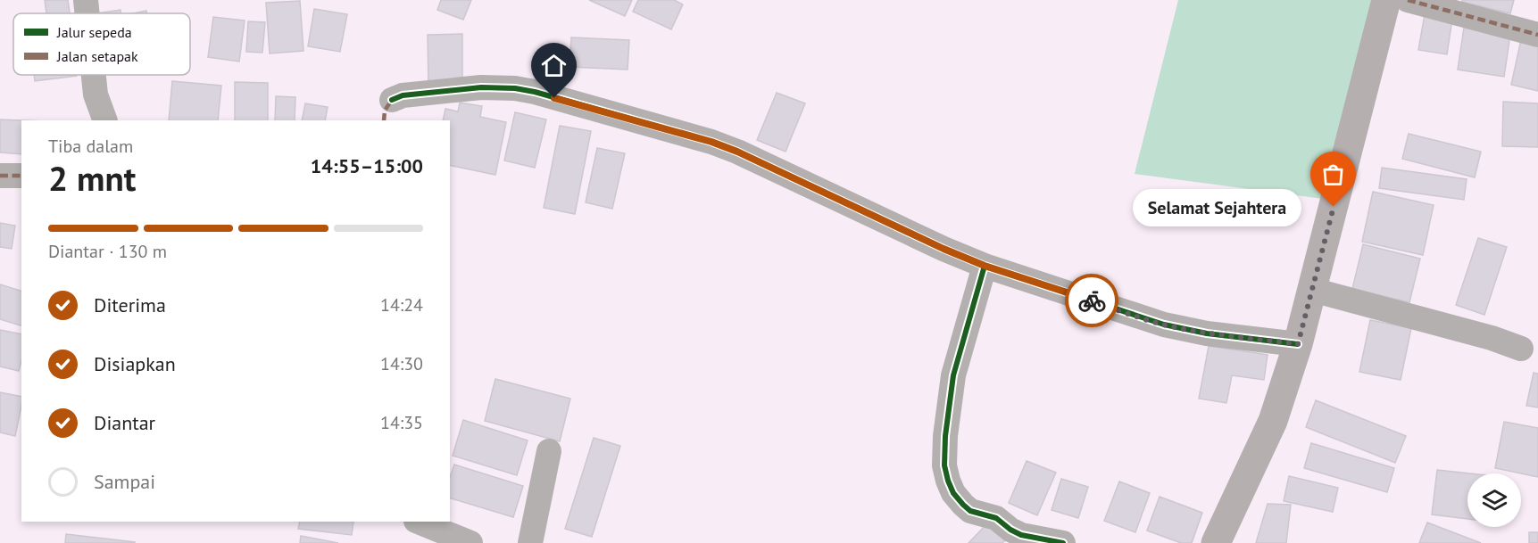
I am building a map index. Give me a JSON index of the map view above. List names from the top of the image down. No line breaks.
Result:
{"places":["Selamat Sejahtera"],"legend":["Jalur sepeda","Jalan setapak"],"page":{"heading":["2 mnt","Tiba dalam","14:55–15:00"],"bubble":"Selamat Sejahtera","bar":"Diantar · 130 m","list":[["Diterima","14:24"],["Disiapkan","14:30"],["Diantar","14:35"],"Sampai"]}}
